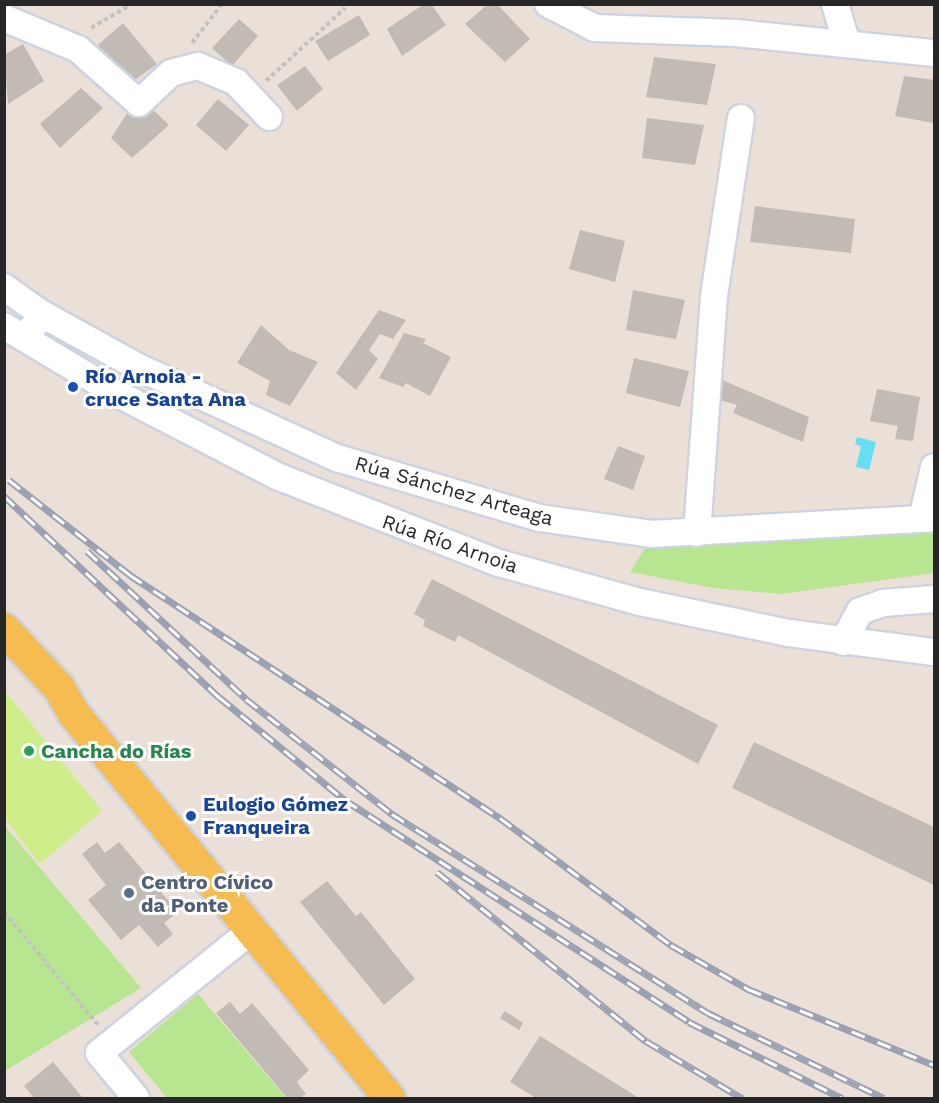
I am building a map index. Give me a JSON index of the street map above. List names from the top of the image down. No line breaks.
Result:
{"streets":{"street":["Rúa Sánchez Arteaga","Rúa Río Arnoia"]},"places":["Río Arnoia - cruce Santa Ana","Cancha do Rías","Eulogio Gómez Franqueira","Centro Cívico da Ponte"]}
